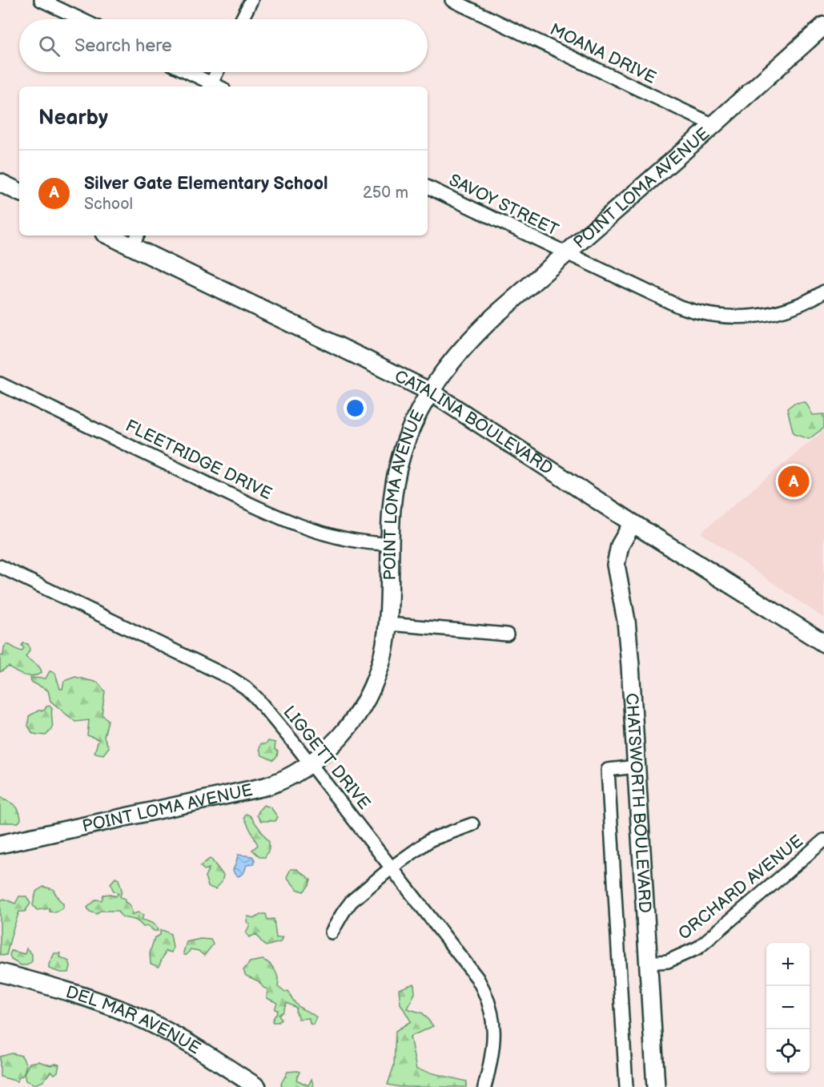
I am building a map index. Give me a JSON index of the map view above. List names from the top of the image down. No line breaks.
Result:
{"streets":{"main road":["POINT LOMA AVENUE","CATALINA BOULEVARD","CHATSWORTH BOULEVARD","DEL MAR AVENUE"],"street":["MOANA DRIVE","SAVOY STREET","FLEETRIDGE DRIVE","LIGGETT DRIVE","ORCHARD AVENUE"]},"crossings":[["MOANA DRIVE","POINT LOMA AVENUE"],["POINT LOMA AVENUE","SAVOY STREET"],["POINT LOMA AVENUE","CATALINA BOULEVARD"],["POINT LOMA AVENUE","FLEETRIDGE DRIVE"],["POINT LOMA AVENUE","LIGGETT DRIVE"],["CATALINA BOULEVARD","CHATSWORTH BOULEVARD"],["CHATSWORTH BOULEVARD","ORCHARD AVENUE"]],"page":{"search":"Search here","heading":"Nearby","list":[{"mark":"A","name":"Silver Gate Elementary School","note":"School","value":"250 m"}],"pins":"A","map_buttons":["+","−"]}}
